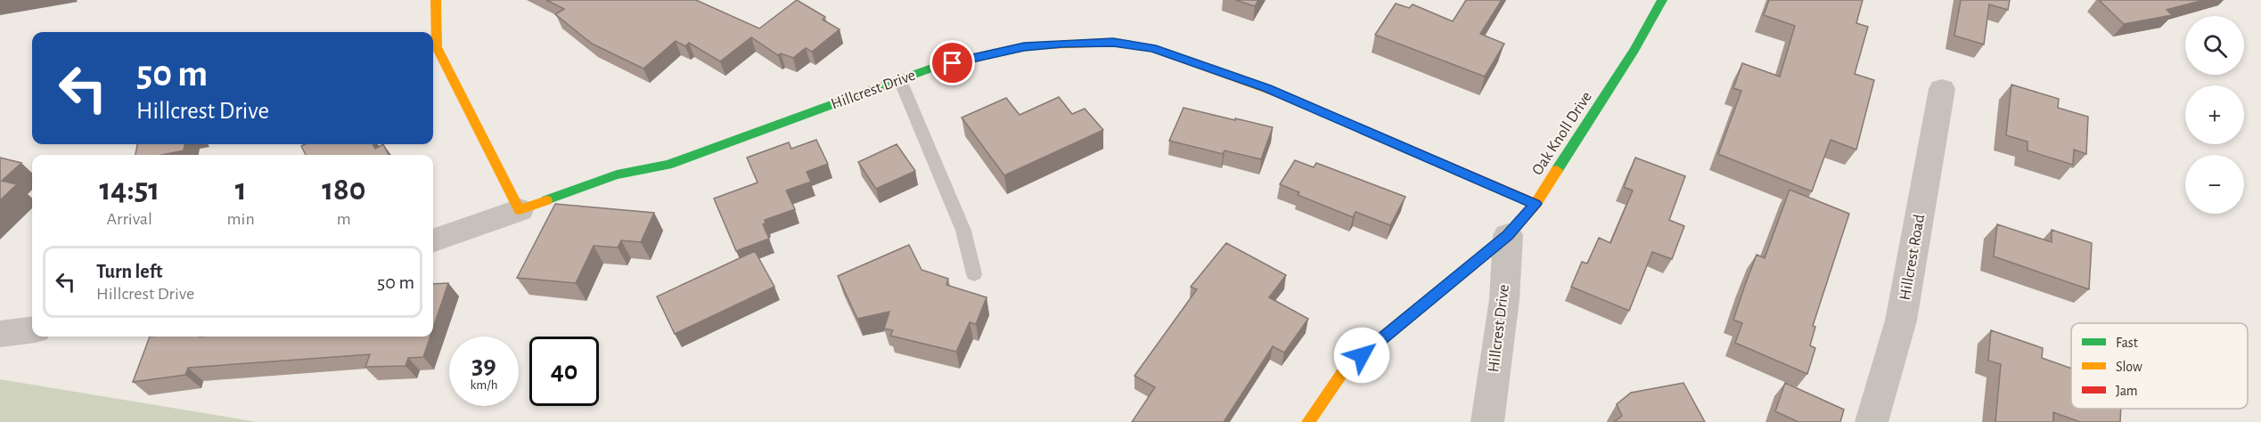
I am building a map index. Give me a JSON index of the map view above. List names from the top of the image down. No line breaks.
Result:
{"streets":{"street":["Hillcrest Drive","Oak Knoll Drive","Hillcrest Road"]},"crossings":[["Hillcrest Drive","Oak Knoll Drive"]],"legend":["Fast","Slow","Jam"],"page":{"map_buttons":["+","−"],"turn":["50 m","Hillcrest Drive"],"eta":["14:51","Arrival","1","min","180","m"],"list":[{"name":"Turn left","note":"Hillcrest Drive","value":"50 m"}],"speed":"39 km/h","limit":"40"}}
